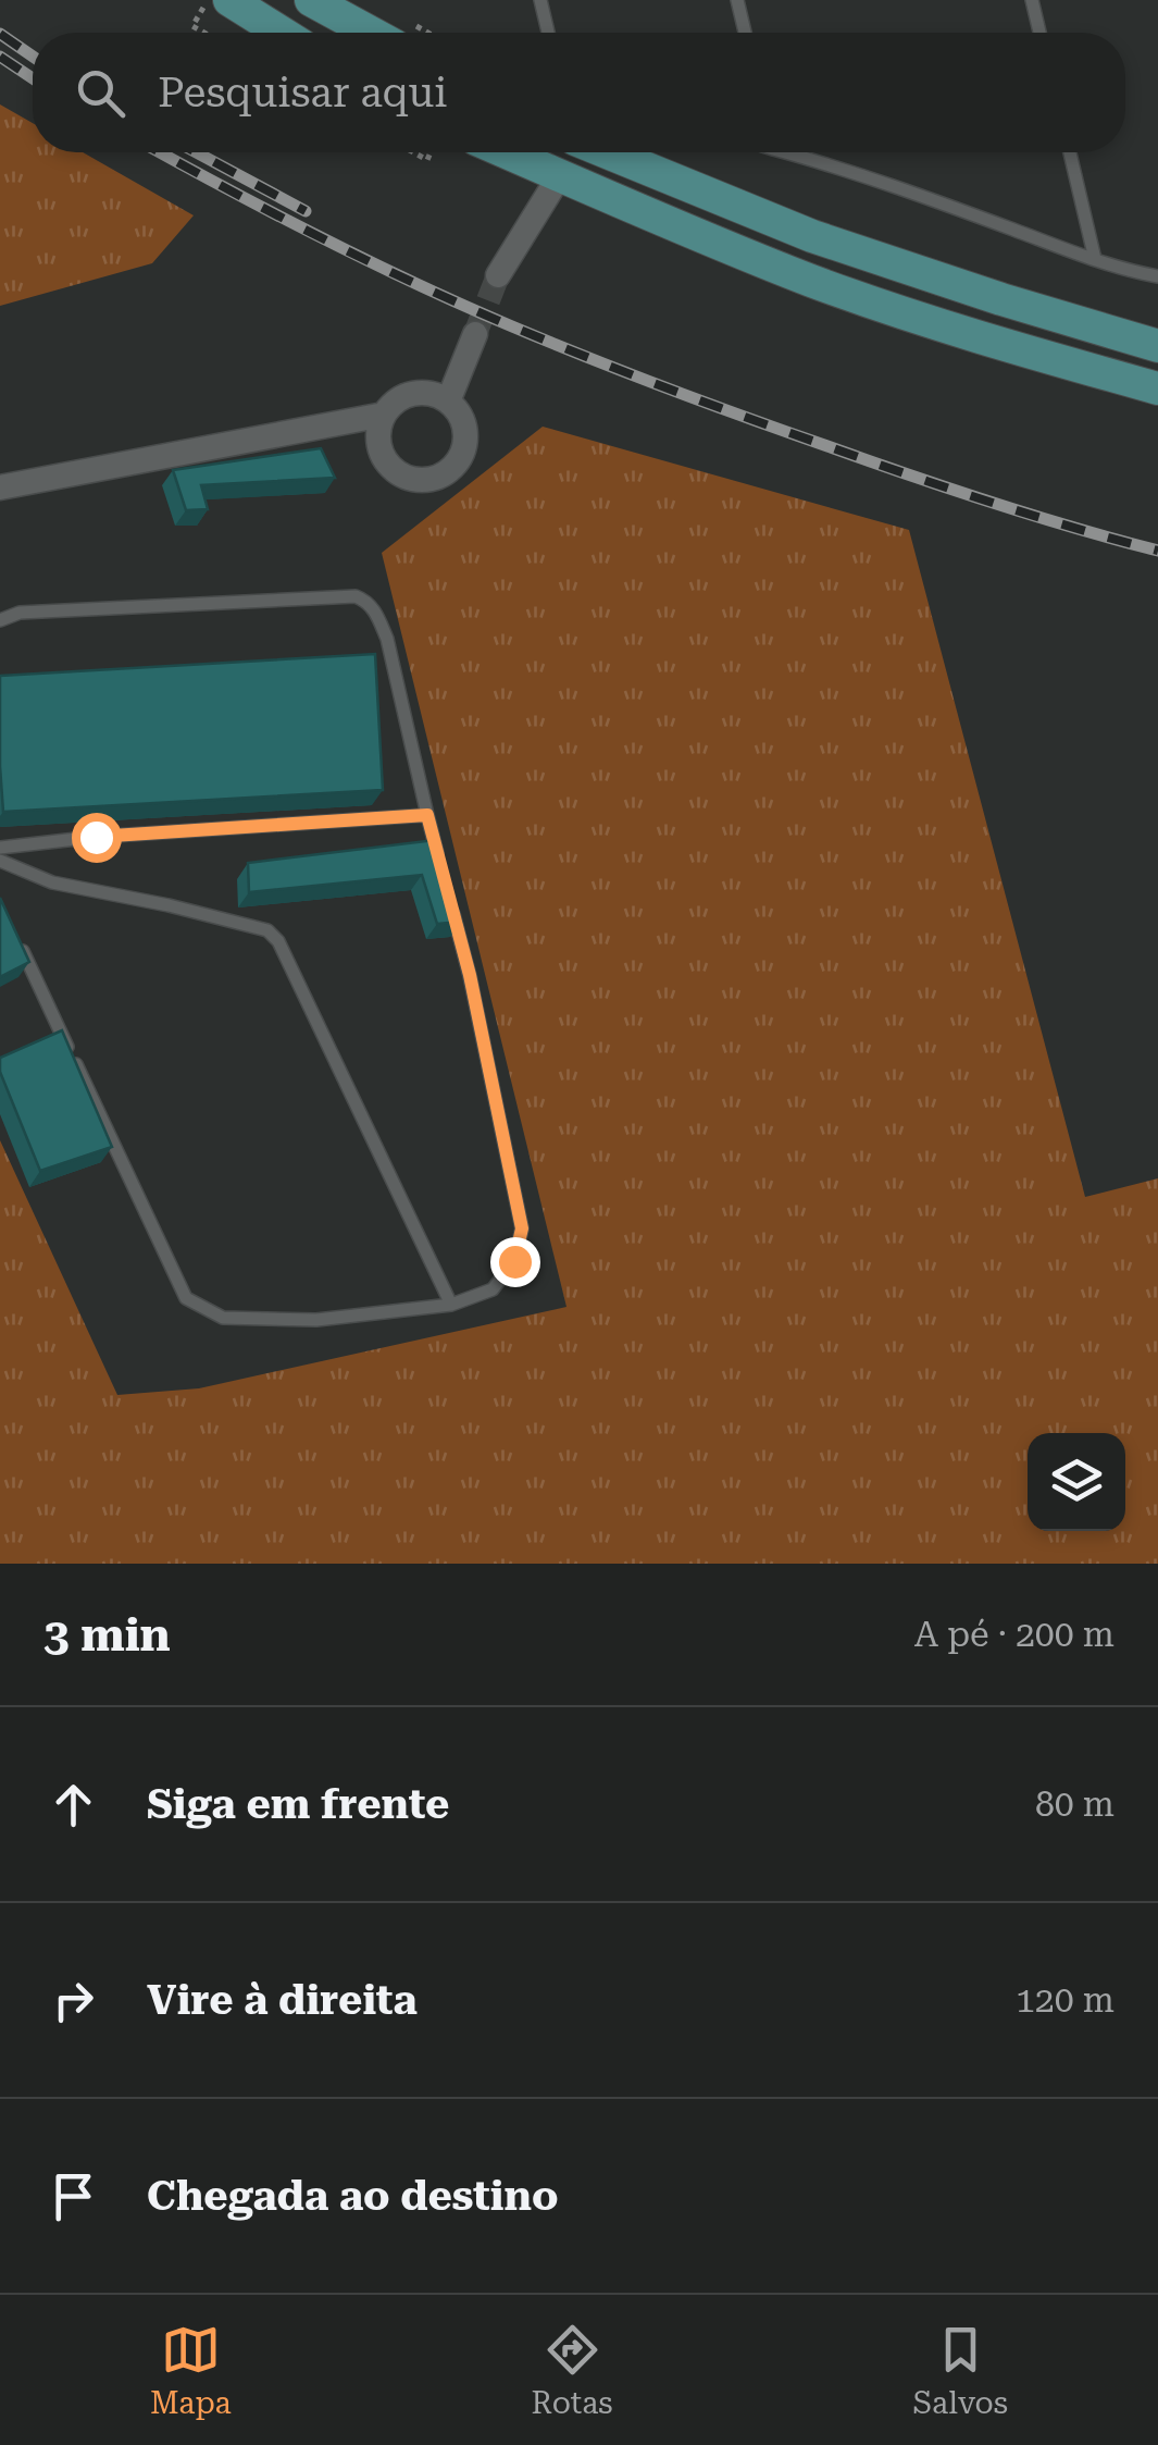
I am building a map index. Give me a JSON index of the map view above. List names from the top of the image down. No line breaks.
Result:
{"page":{"search":"Pesquisar aqui","heading":["3 min","A pé · 200 m"],"list":[["Siga em frente","80 m"],["Vire à direita","120 m"],"Chegada ao destino"],"nav":["Mapa","Rotas","Salvos"]}}
